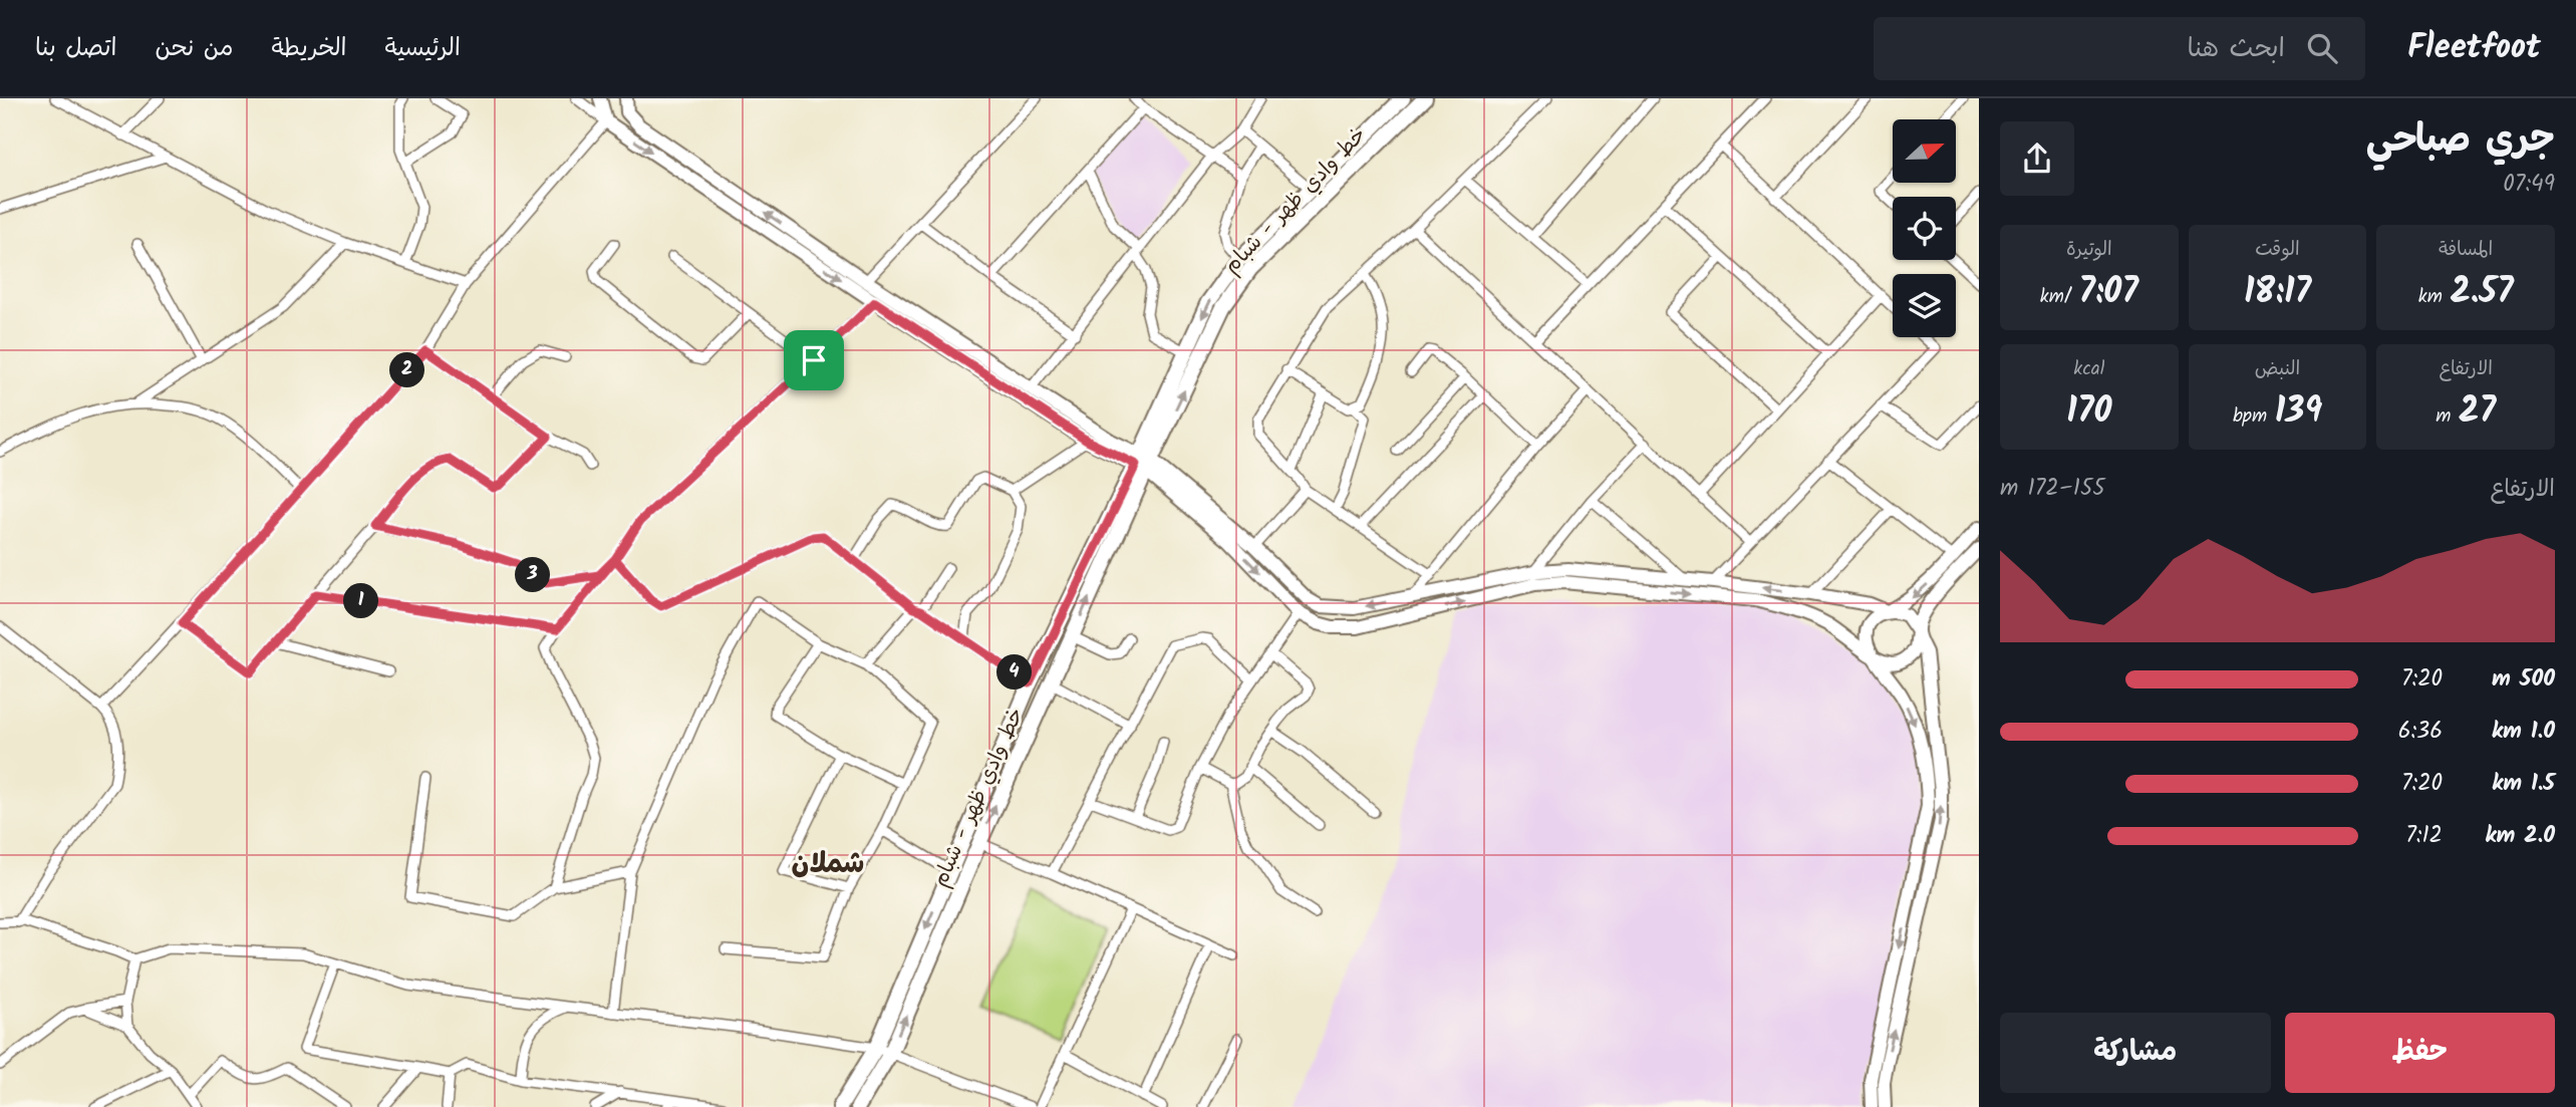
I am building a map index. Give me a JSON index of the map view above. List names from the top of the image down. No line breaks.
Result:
{"streets":{"main road":["خط وادي ظهر - شبام"]},"districts":["شملان"],"north":"right","page":{"header":"Fleetfoot","search":"ابحث هنا","nav":["الرئيسية","الخريطة","من نحن","اتصل بنا"],"heading":["جري صباحي","07:49"],"stats":[["المسافة","2.57 km"],["الوقت","18:17"],["الوتيرة","7:07 /km"],["الارتفاع","27 m"],["النبض","139 bpm"],["kcal","170"]],"pins":["2","3","1","4"],"chart":["الارتفاع","155–172 m"],"list":[{"name":"500 m","note":"7:20"},{"name":"1.0 km","note":"6:36"},{"name":"1.5 km","note":"7:20"},{"name":"2.0 km","note":"7:12"}],"buttons":["حفظ","مشاركة"]}}
